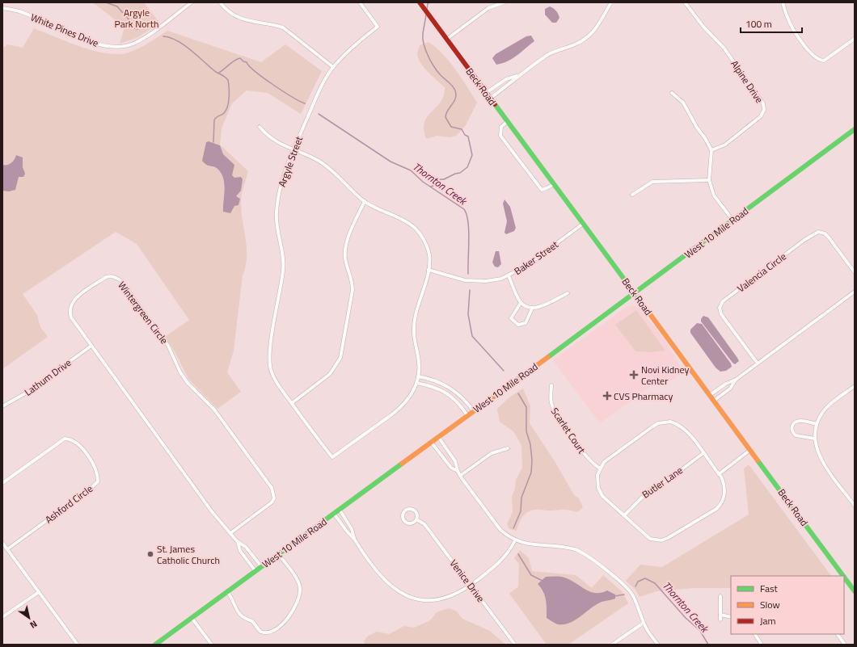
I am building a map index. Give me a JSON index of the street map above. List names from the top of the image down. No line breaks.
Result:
{"streets":{"main road":["Beck Road","West 10 Mile Road"],"street":["White Pines Drive","Alpine Drive","Argyle Street","Baker Street","Valencia Circle","Wintergreen Circle","Lathum Drive","Scarlet Court","Butler Lane","Ashford Circle","Venice Drive"]},"crossings":[["Beck Road","West 10 Mile Road"],["Beck Road","Baker Street"],["West 10 Mile Road","Wintergreen Circle"],["Wintergreen Circle","Lathum Drive"]],"water":["Thornton Creek"],"parks":["Argyle Park North"],"places":{"health":["Novi Kidney Center","CVS Pharmacy"],"other":["St. James Catholic Church"]},"legend":["Fast","Slow","Jam"],"scale_bar":"100 m","north":"bottom right"}
